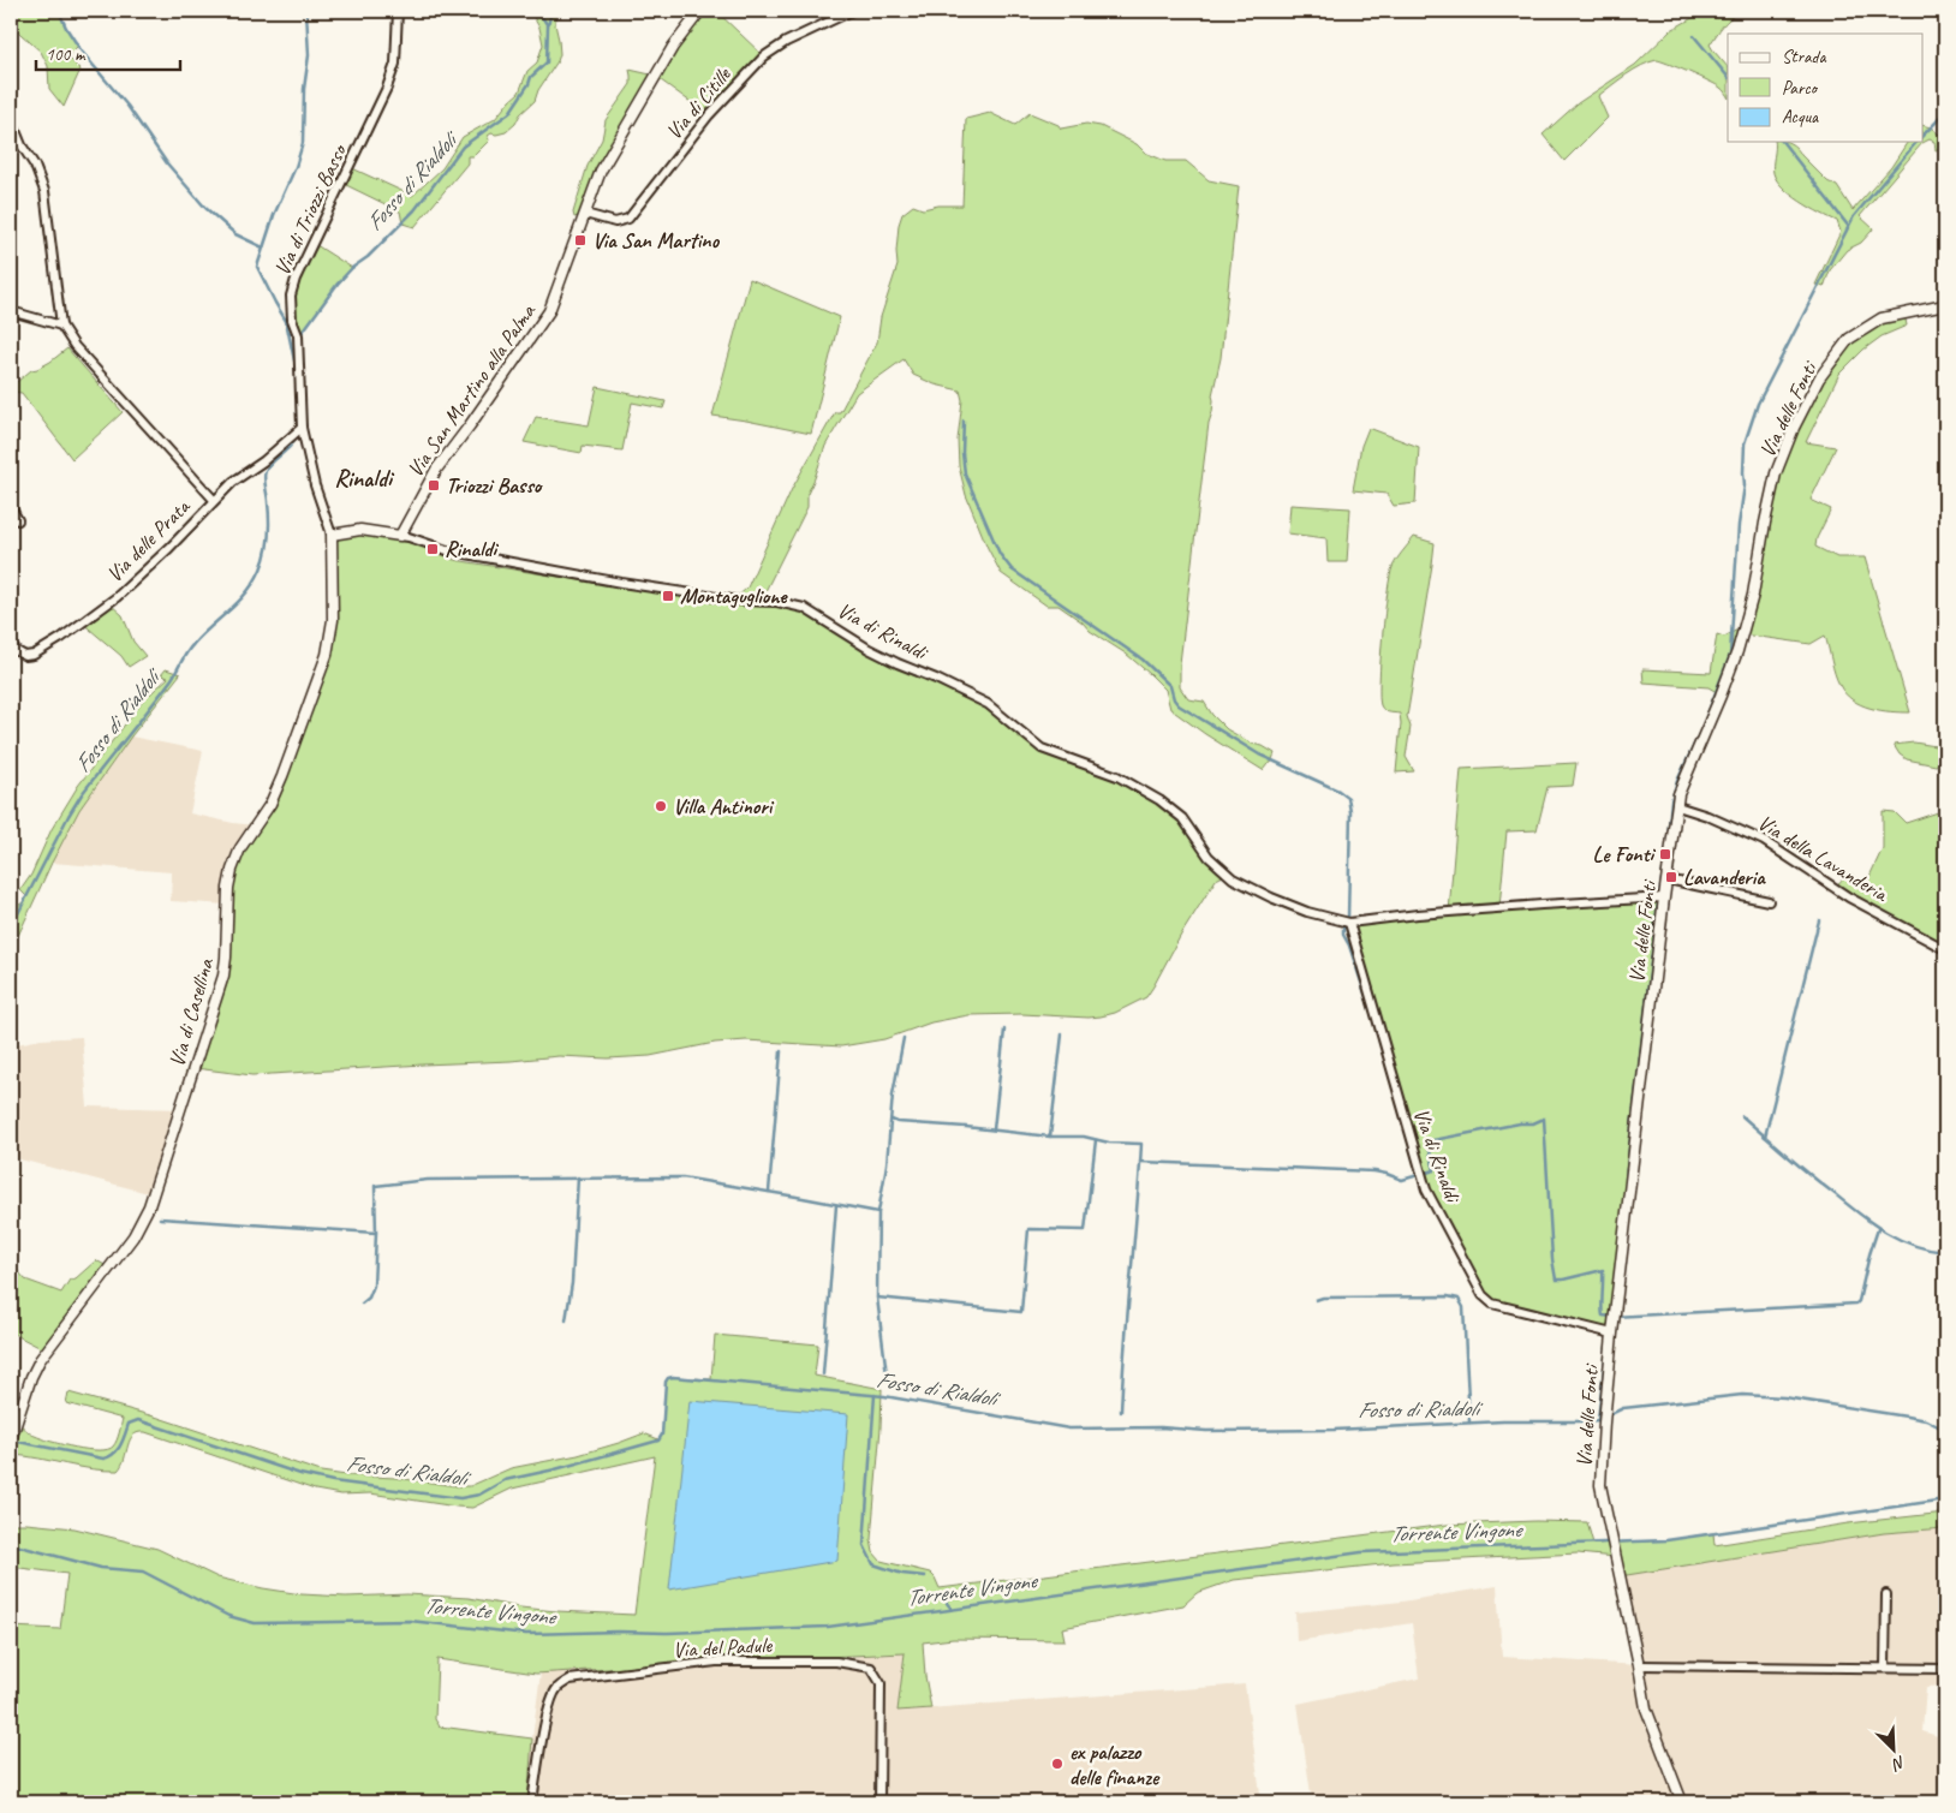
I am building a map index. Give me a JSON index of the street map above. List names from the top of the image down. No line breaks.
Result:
{"streets":{"street":["Via di Citille","Via di Triozzi Basso","Via San Martino alla Palma","Via delle Fonti","Via delle Prata","Via di Rinaldi","Via della Lavanderia","Via di Casellina","Via del Padule"]},"crossings":[["Via di Citille","Via San Martino alla Palma"],["Via di Triozzi Basso","Via delle Prata"],["Via di Triozzi Basso","Via di Rinaldi"],["Via di Triozzi Basso","Via di Casellina"],["Via San Martino alla Palma","Via di Rinaldi"],["Via delle Fonti","Via di Rinaldi"],["Via delle Fonti","Via della Lavanderia"],["Via di Rinaldi","Via di Casellina"]],"districts":["Rinaldi"],"water":["Fosso di Rialdoli","Torrente Vingone"],"places":{"transit":["Via San Martino","Triozzi Basso","Rinaldi","Montaguglione","Le Fonti","Lavanderia"],"other":["Villa Antinori","ex palazzo delle finanze"]},"legend":["Strada","Parco","Acqua"],"scale_bar":"100 m","north":"bottom right"}
